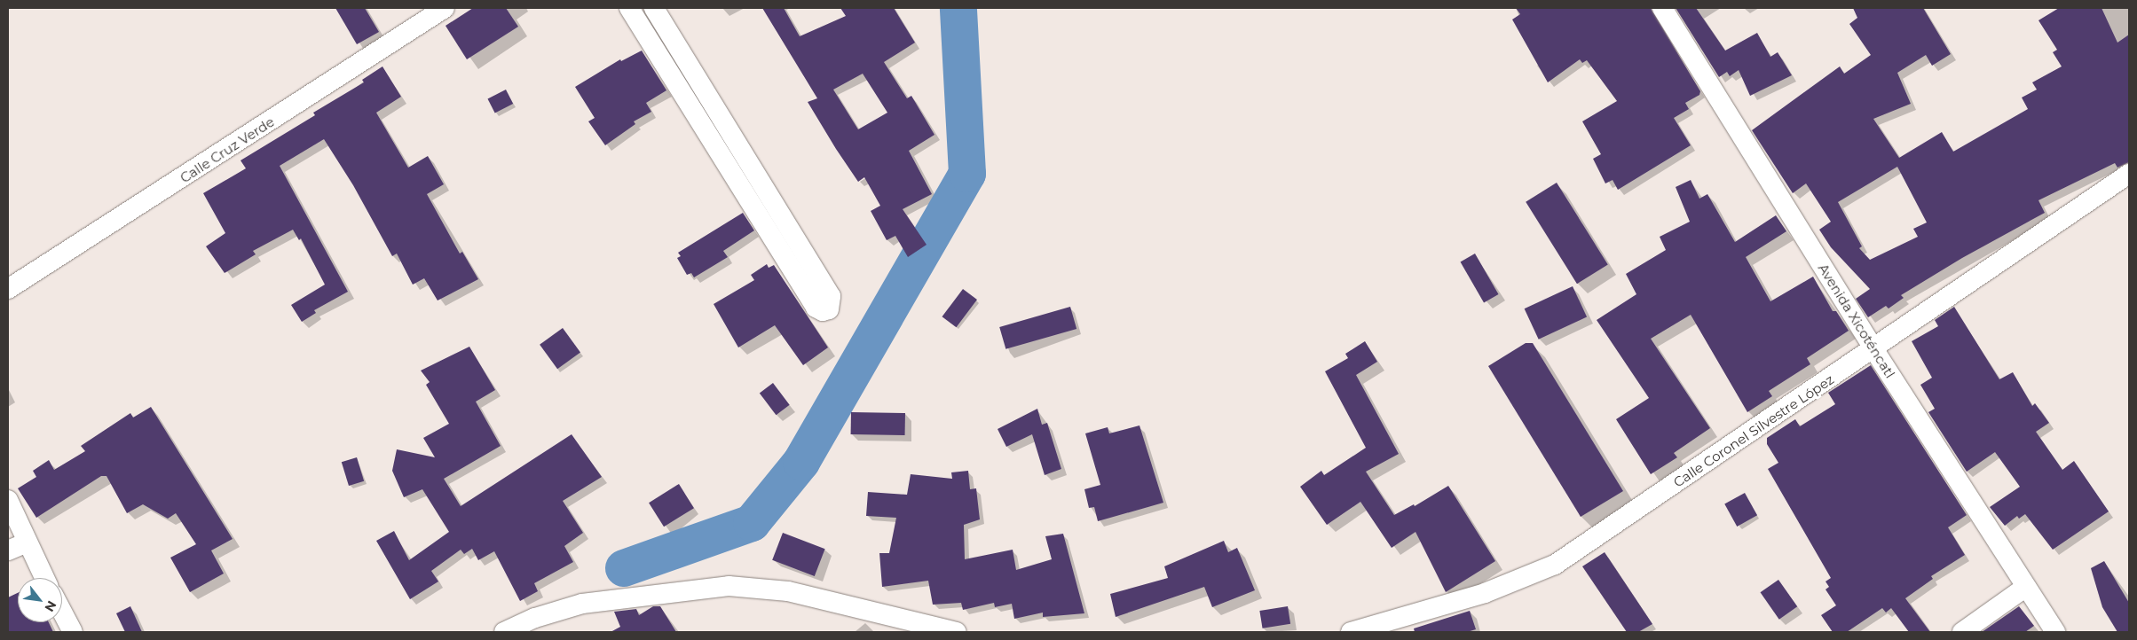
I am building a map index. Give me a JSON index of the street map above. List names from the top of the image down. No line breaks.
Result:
{"streets":{"street":["Calle Cruz Verde","Avenida Xicoténcatl","Calle Coronel Silvestre López"]},"crossings":[["Avenida Xicoténcatl","Calle Coronel Silvestre López"]],"north":"bottom right"}
